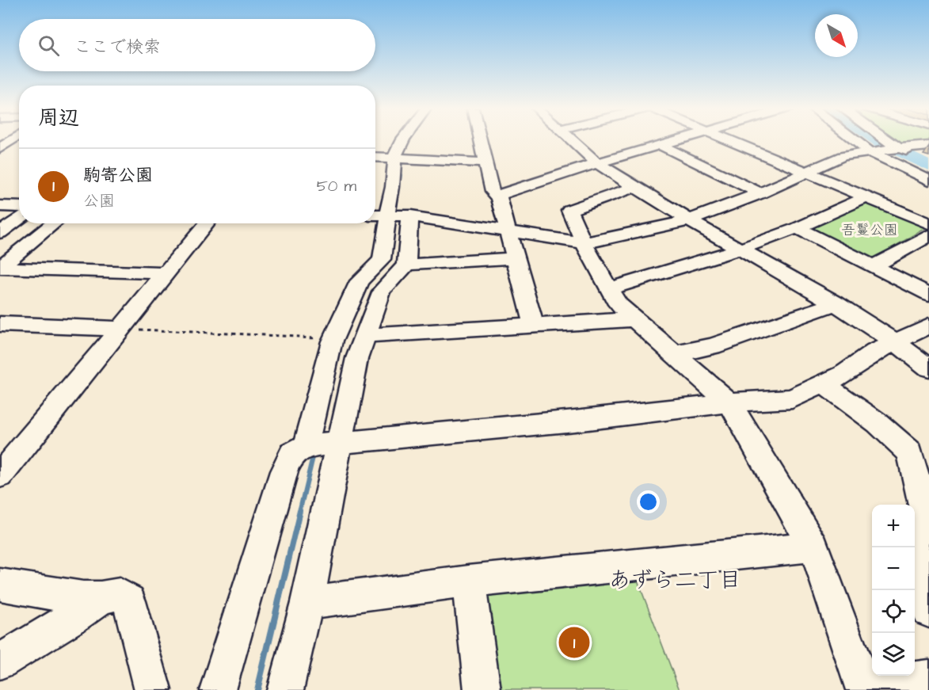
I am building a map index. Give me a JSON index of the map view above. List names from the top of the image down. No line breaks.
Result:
{"districts":["あずら二丁目"],"parks":["吾鬘公園"],"north":"bottom right","page":{"search":"ここで検索","heading":"周辺","list":[{"mark":"1","name":"駒寄公園","note":"公園","value":"50 m"}],"map_buttons":["+","−"],"pins":"1"}}
